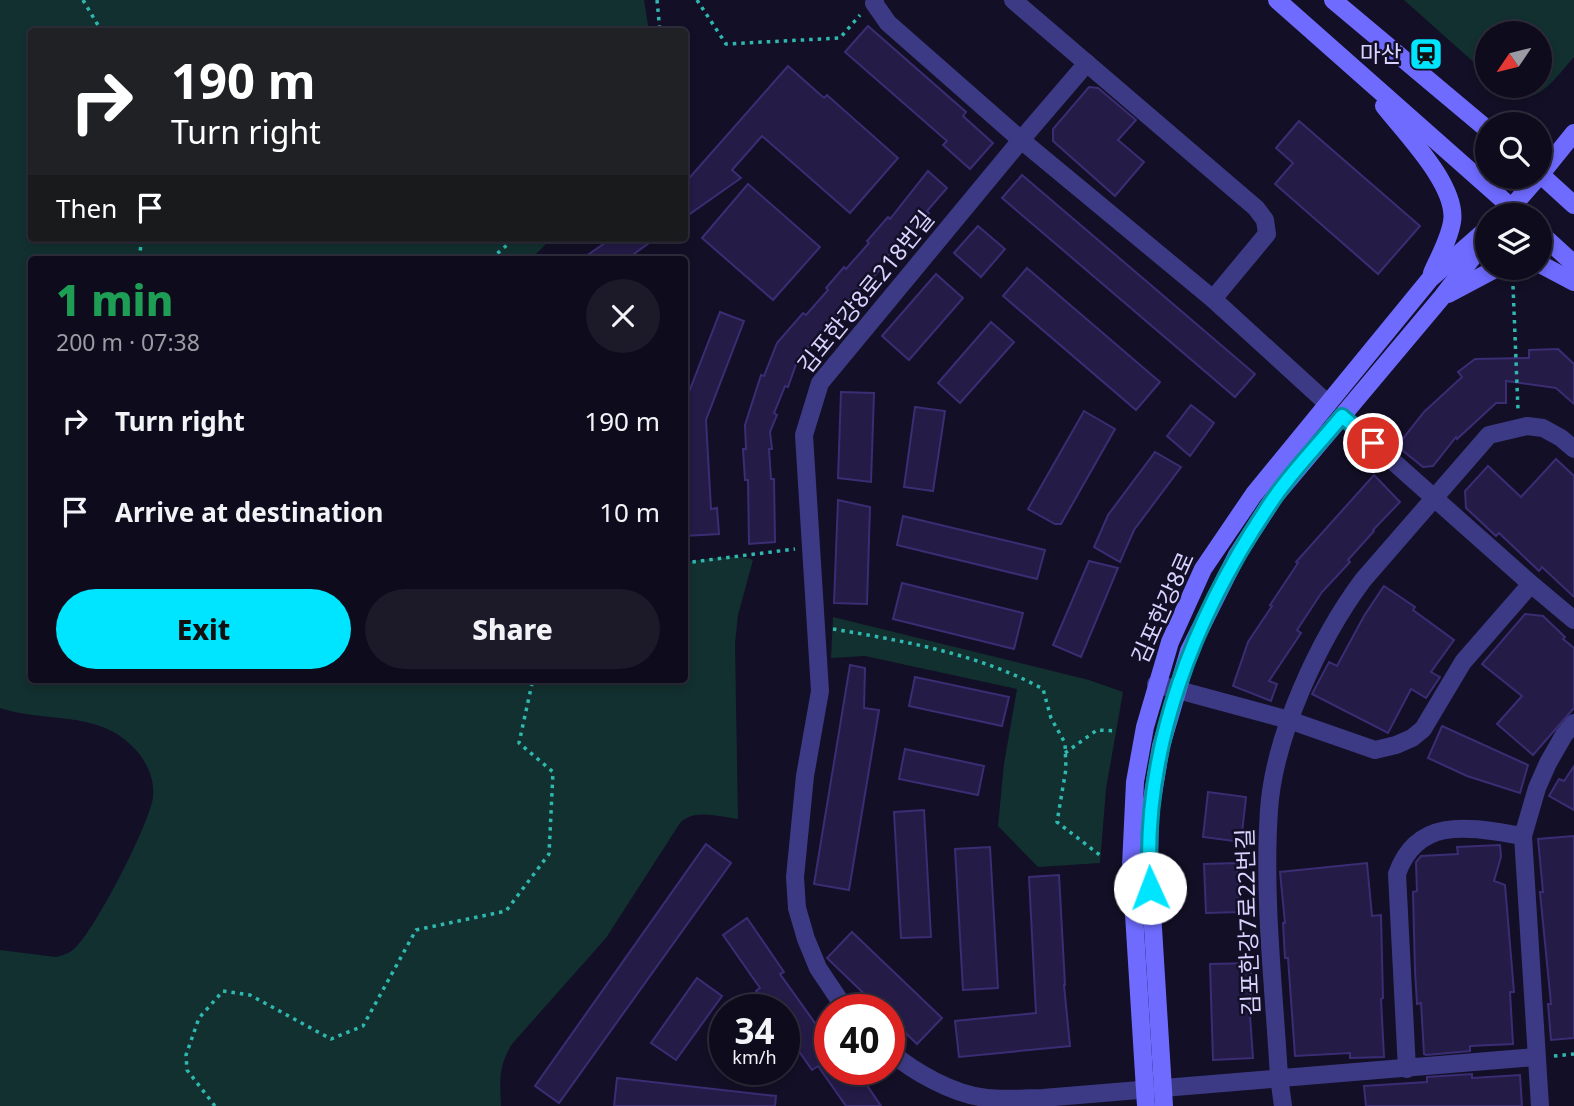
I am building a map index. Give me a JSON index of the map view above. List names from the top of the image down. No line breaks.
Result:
{"streets":{"street":["김포한강8로218번길","김포한강8로","김포한강7로22번길"]},"places":{"station":["마산"]},"north":"bottom left","page":{"turn":["190 m","Turn right"],"then":"Then","heading":["1 min","200 m · 07:38"],"list":[{"name":"Turn right","value":"190 m"},{"name":"Arrive at destination","value":"10 m"}],"buttons":["Exit","Share"],"speed":"34 km/h","limit":"40"}}
